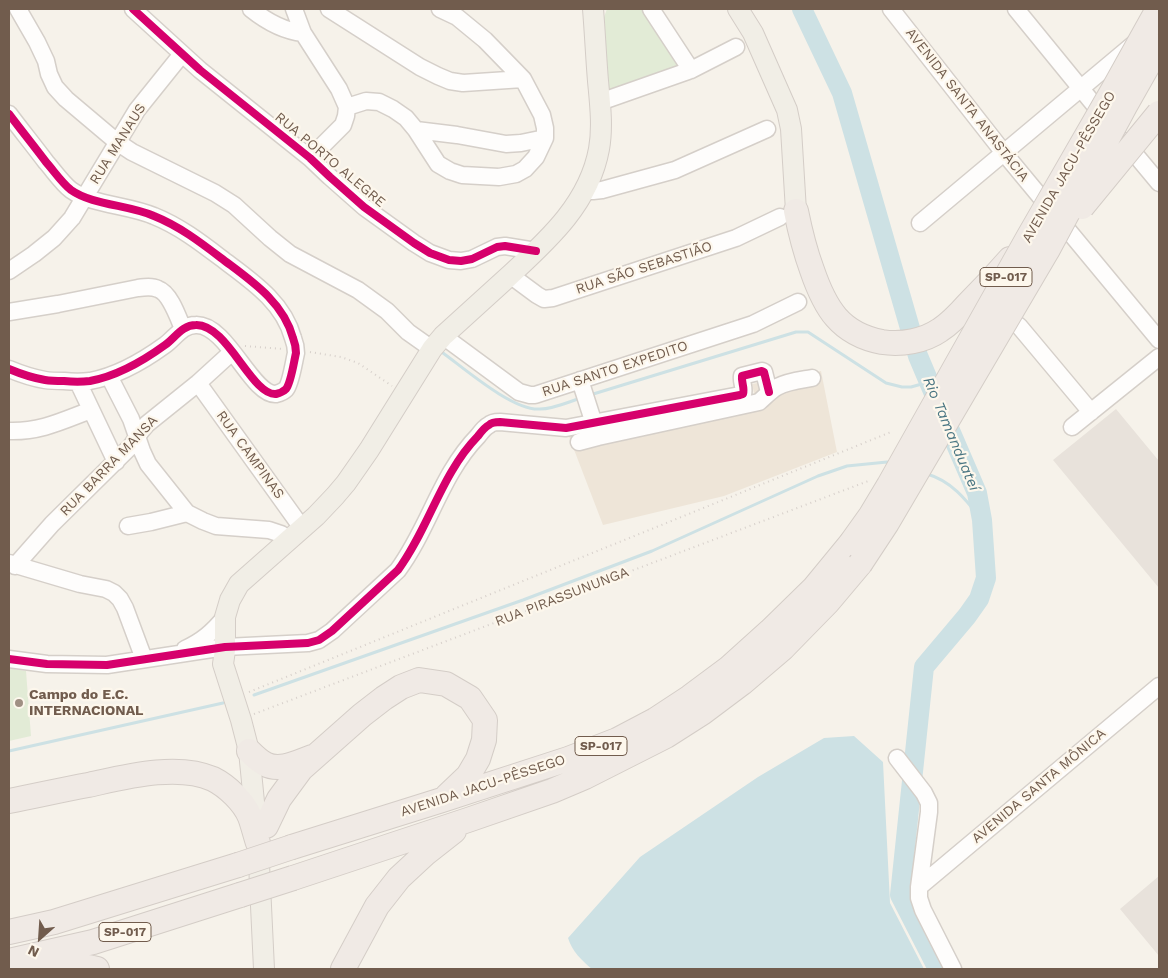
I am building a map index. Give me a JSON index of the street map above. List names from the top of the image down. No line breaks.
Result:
{"streets":{"highway":["AVENIDA JACU-PÊSSEGO","SP-017"],"street":["AVENIDA SANTA ANASTÁCIA","RUA MANAUS","RUA PORTO ALEGRE","RUA SÃO SEBASTIÃO","RUA SANTO EXPEDITO","RUA CAMPINAS","RUA BARRA MANSA","AVENIDA SANTA MÔNICA"],"path":["RUA PIRASSUNUNGA"]},"crossings":[["RUA MANAUS","RUA PORTO ALEGRE"],["RUA MANAUS","RUA SANTO EXPEDITO"],["RUA CAMPINAS","RUA BARRA MANSA"]],"water":["Rio Tamanduateí"],"places":["Campo do E.C. INTERNACIONAL"],"north":"bottom left"}
